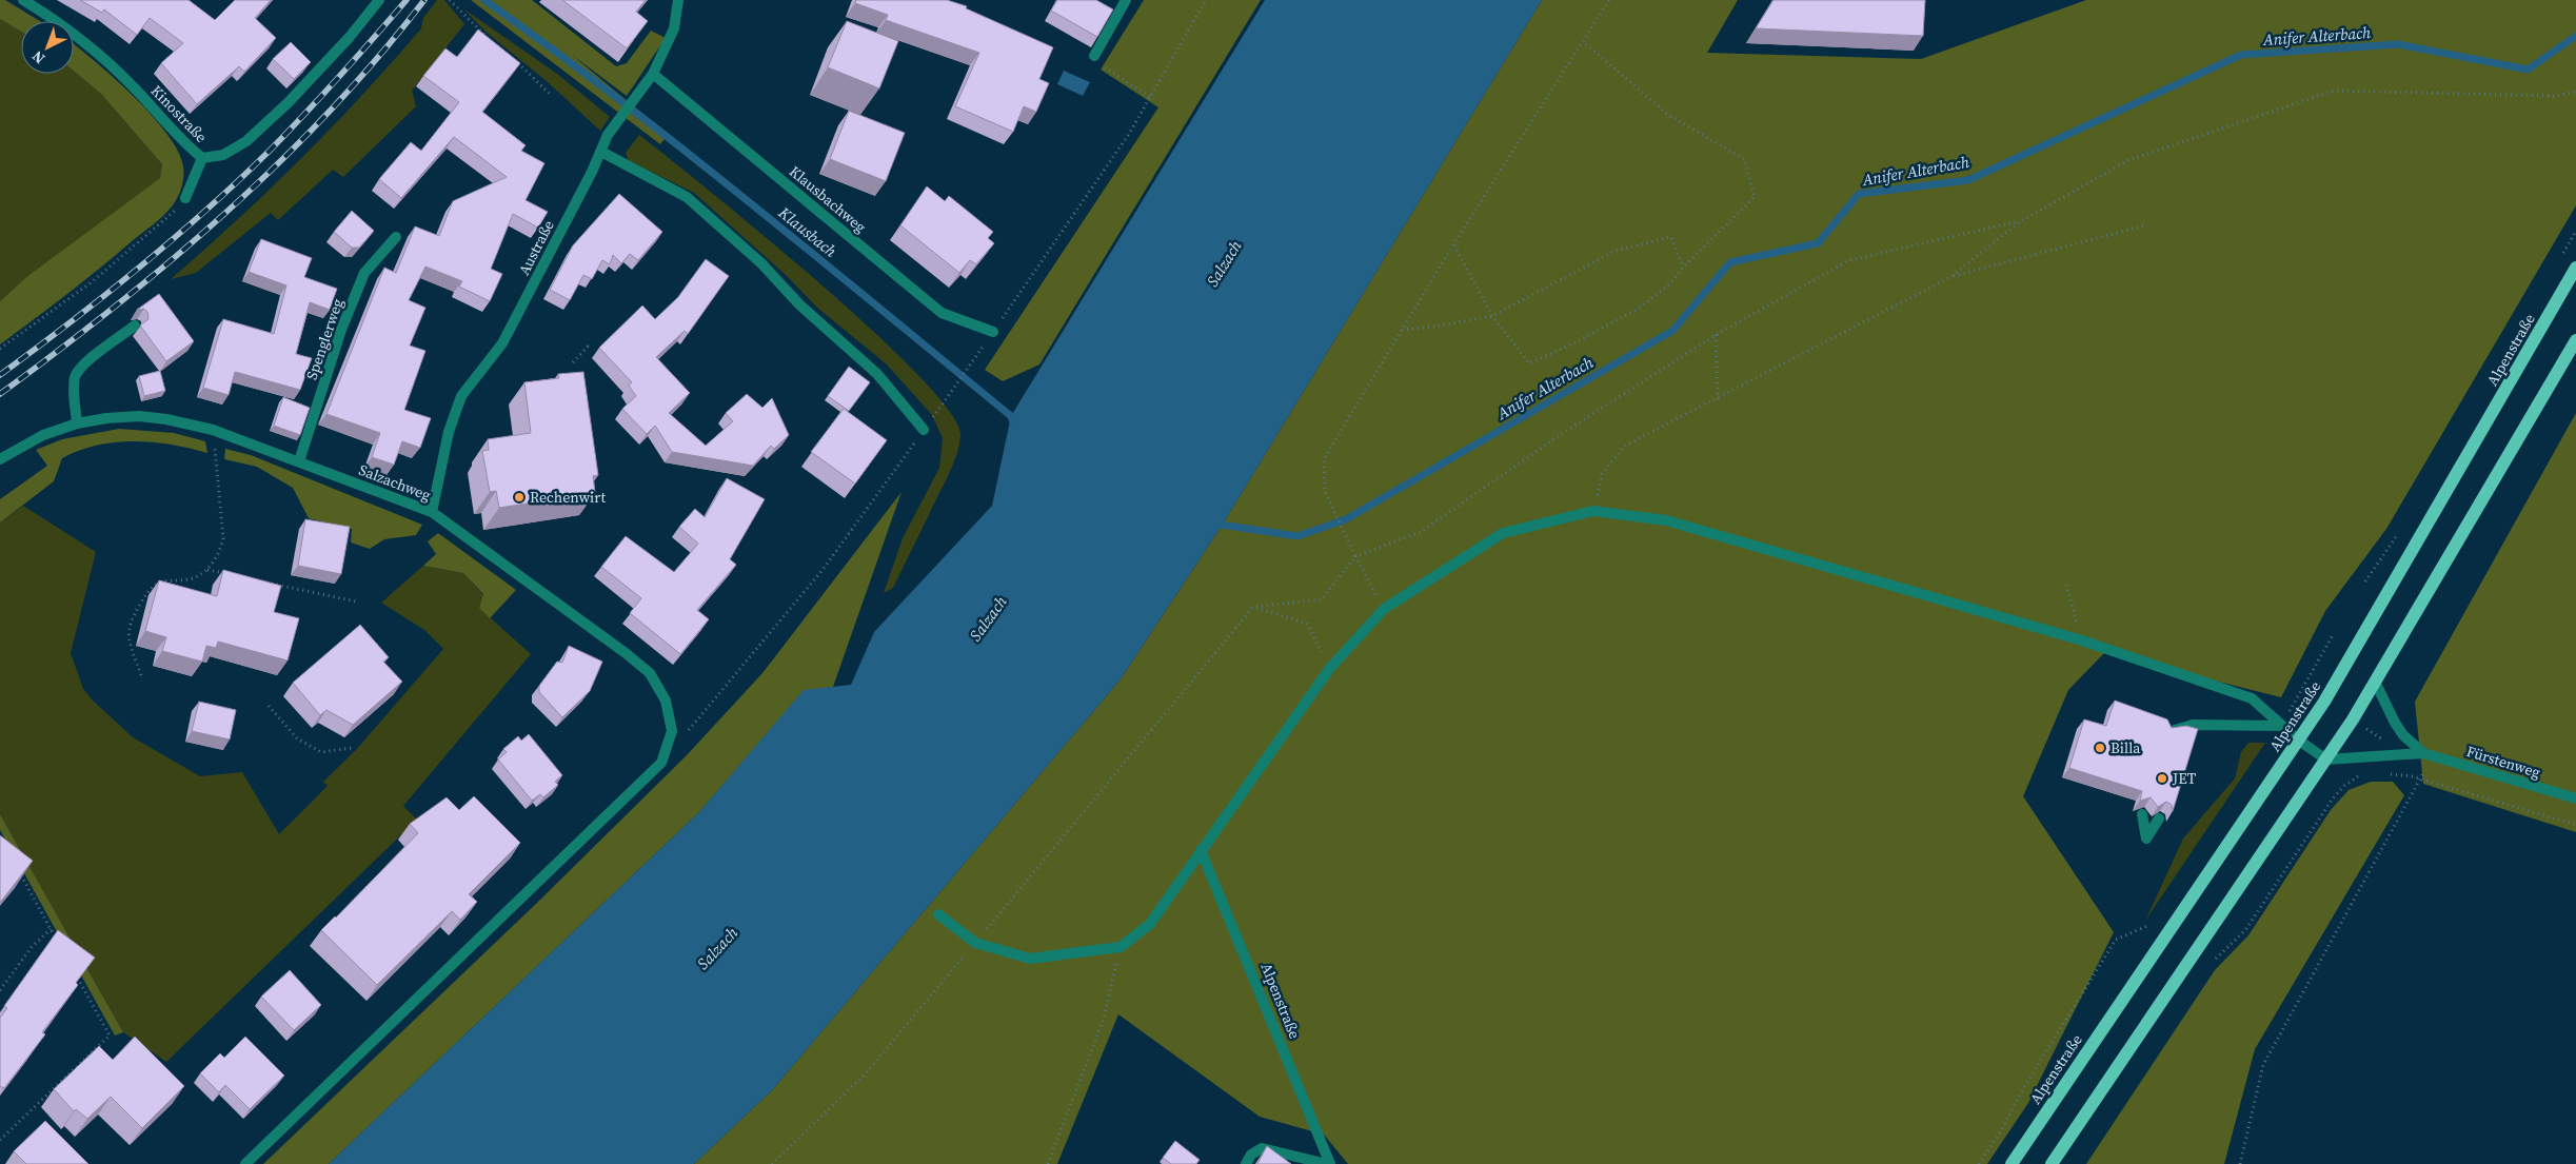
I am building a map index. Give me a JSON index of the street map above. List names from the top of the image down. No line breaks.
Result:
{"streets":{"main road":["Alpenstraße"],"street":["Kinostraße","Klausbachweg","Austraße","Spenglerweg","Salzachweg","Fürstenweg"]},"crossings":[["Klausbachweg","Austraße"],["Austraße","Salzachweg"],["Spenglerweg","Salzachweg"]],"water":["Anifer Alterbach","Klausbach","Salzach"],"places":["Rechenwirt","Billa","JET"],"north":"bottom left"}
